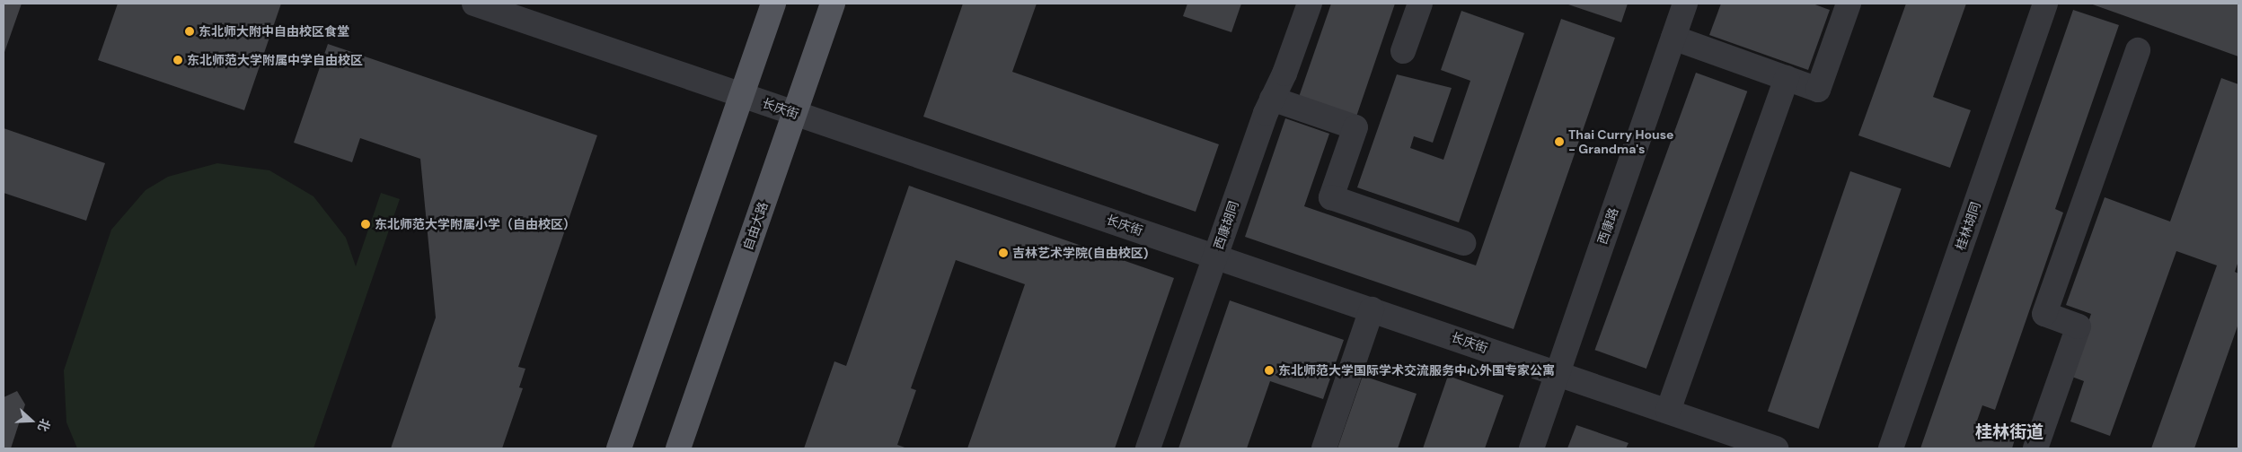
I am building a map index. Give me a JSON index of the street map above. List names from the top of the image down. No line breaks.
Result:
{"streets":{"main road":["自由大路"],"street":["长庆街","西康胡同","西康路","桂林胡同"]},"crossings":[["长庆街","西康胡同"],["长庆街","自由大路"],["长庆街","西康路"]],"districts":["桂林街道"],"places":["东北师大附中自由校区食堂","东北师范大学附属中学自由校区","Thai Curry House - Grandma's","东北师范大学附属小学（自由校区）","吉林艺术学院(自由校区)","东北师范大学国际学术交流服务中心外国专家公寓"],"north":"right"}
